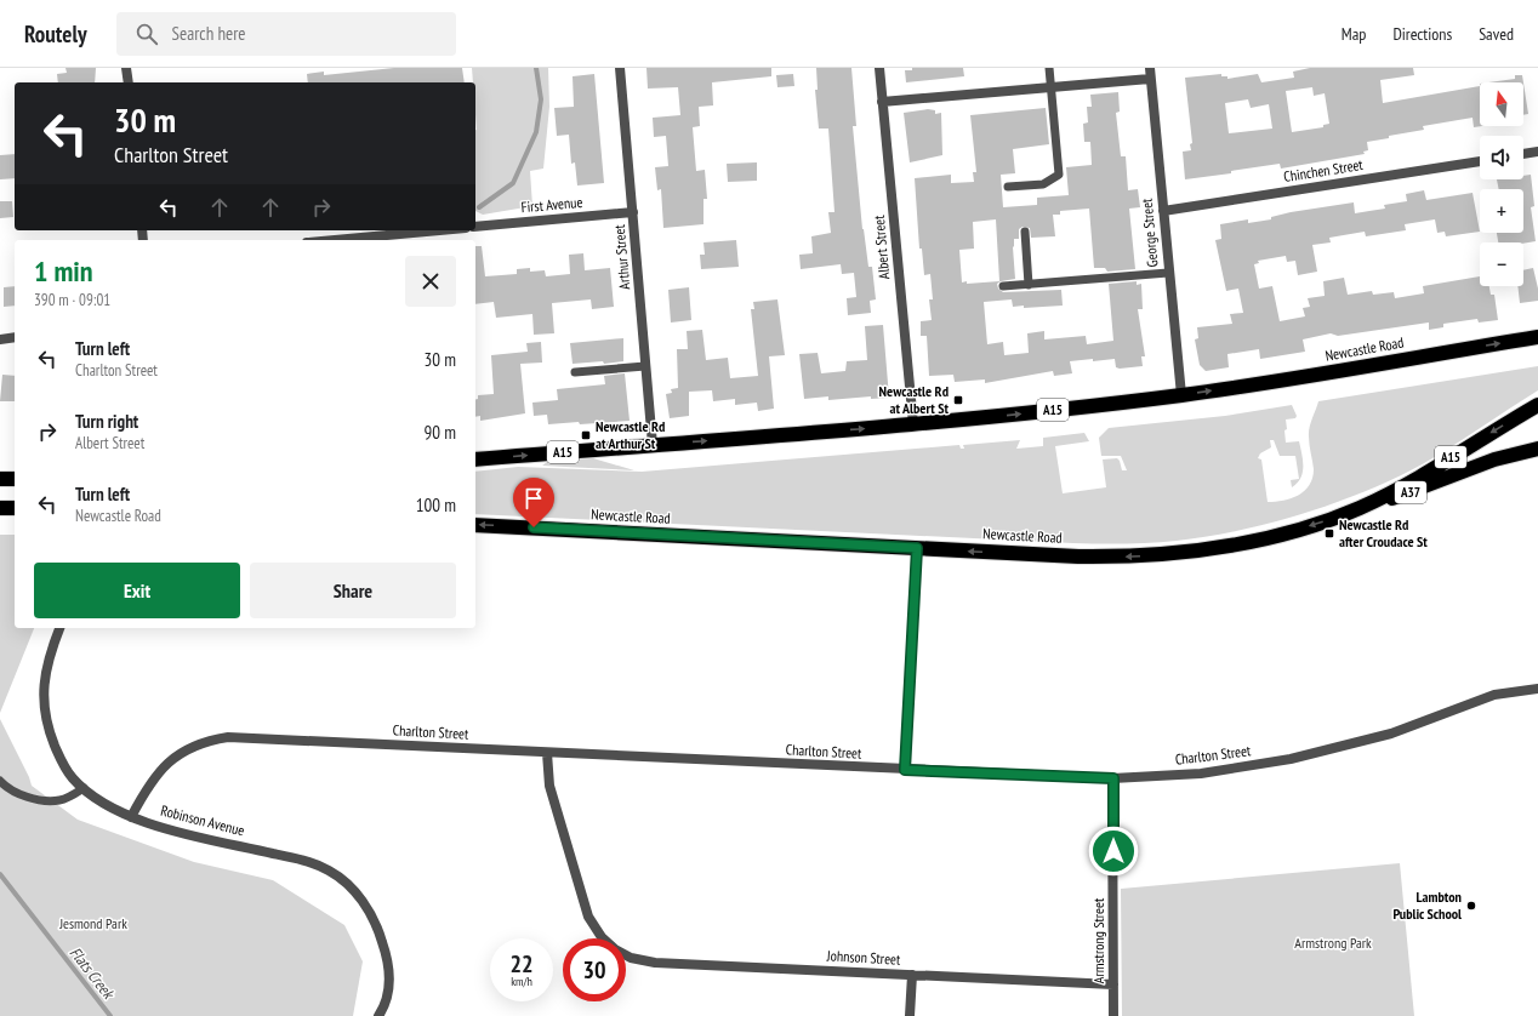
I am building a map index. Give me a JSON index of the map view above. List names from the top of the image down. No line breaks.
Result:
{"streets":{"highway":["Newcastle Road","A15","A37"],"street":["Chinchen Street","First Avenue","George Street","Albert Street","Arthur Street","Charlton Street","Robinson Avenue","Armstrong Street","Johnson Street"]},"crossings":[["Chinchen Street","George Street"],["First Avenue","Arthur Street"],["George Street","Newcastle Road"],["Albert Street","Newcastle Road"],["Arthur Street","Newcastle Road"],["Newcastle Road","A37"],["Charlton Street","Robinson Avenue"],["Charlton Street","Armstrong Street"],["Charlton Street","Johnson Street"],["Armstrong Street","Johnson Street"]],"water":["Flats Creek"],"parks":["Jesmond Park","Armstrong Park"],"places":{"transit":["Newcastle Rd at Albert St","Newcastle Rd at Arthur St","Newcastle Rd after Croudace St"],"other":["Lambton Public School"]},"north":"top","page":{"header":"Routely","search":"Search here","nav":["Map","Directions","Saved"],"map_buttons":["+","−"],"turn":["30 m","Charlton Street"],"heading":["1 min","390 m · 09:01"],"list":[{"name":"Turn left","note":"Charlton Street","value":"30 m"},{"name":"Turn right","note":"Albert Street","value":"90 m"},{"name":"Turn left","note":"Newcastle Road","value":"100 m"}],"buttons":["Exit","Share"],"speed":"22 km/h","limit":"30"}}
